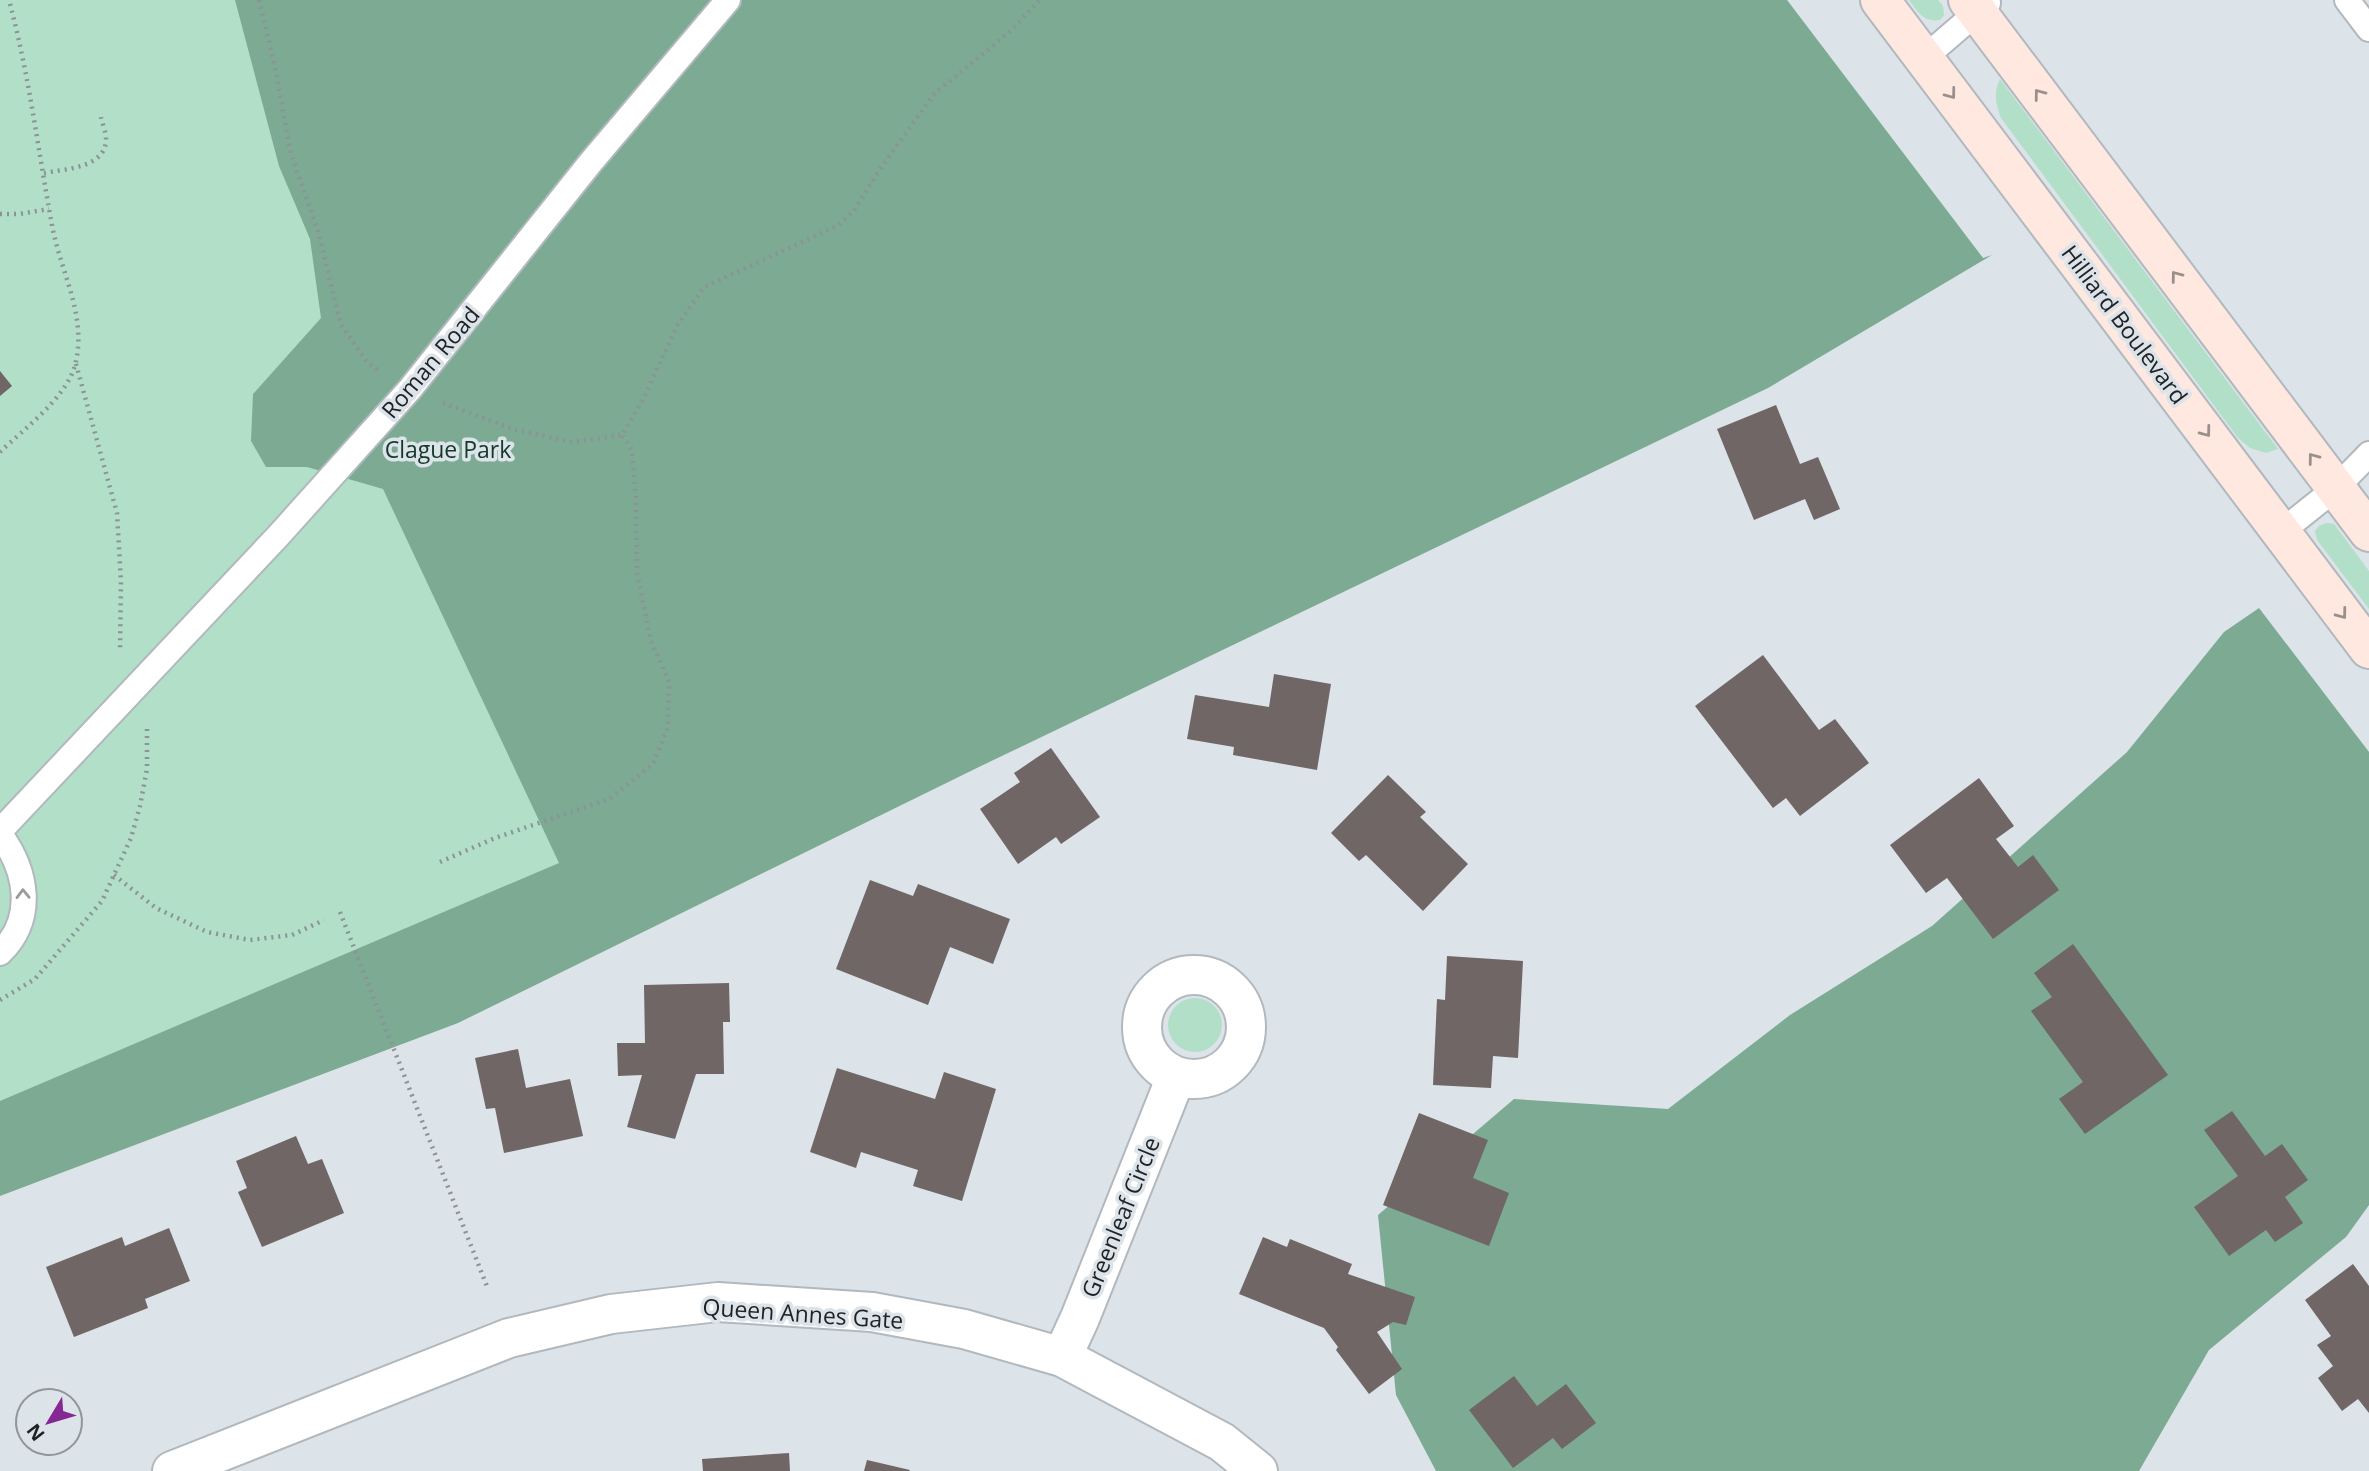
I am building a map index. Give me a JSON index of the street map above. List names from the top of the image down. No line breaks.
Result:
{"streets":{"main road":["Hilliard Boulevard"],"street":["Greenleaf Circle","Queen Annes Gate"],"lane":["Roman Road"]},"crossings":[["Greenleaf Circle","Queen Annes Gate"]],"parks":["Clague Park"],"north":"bottom left"}
